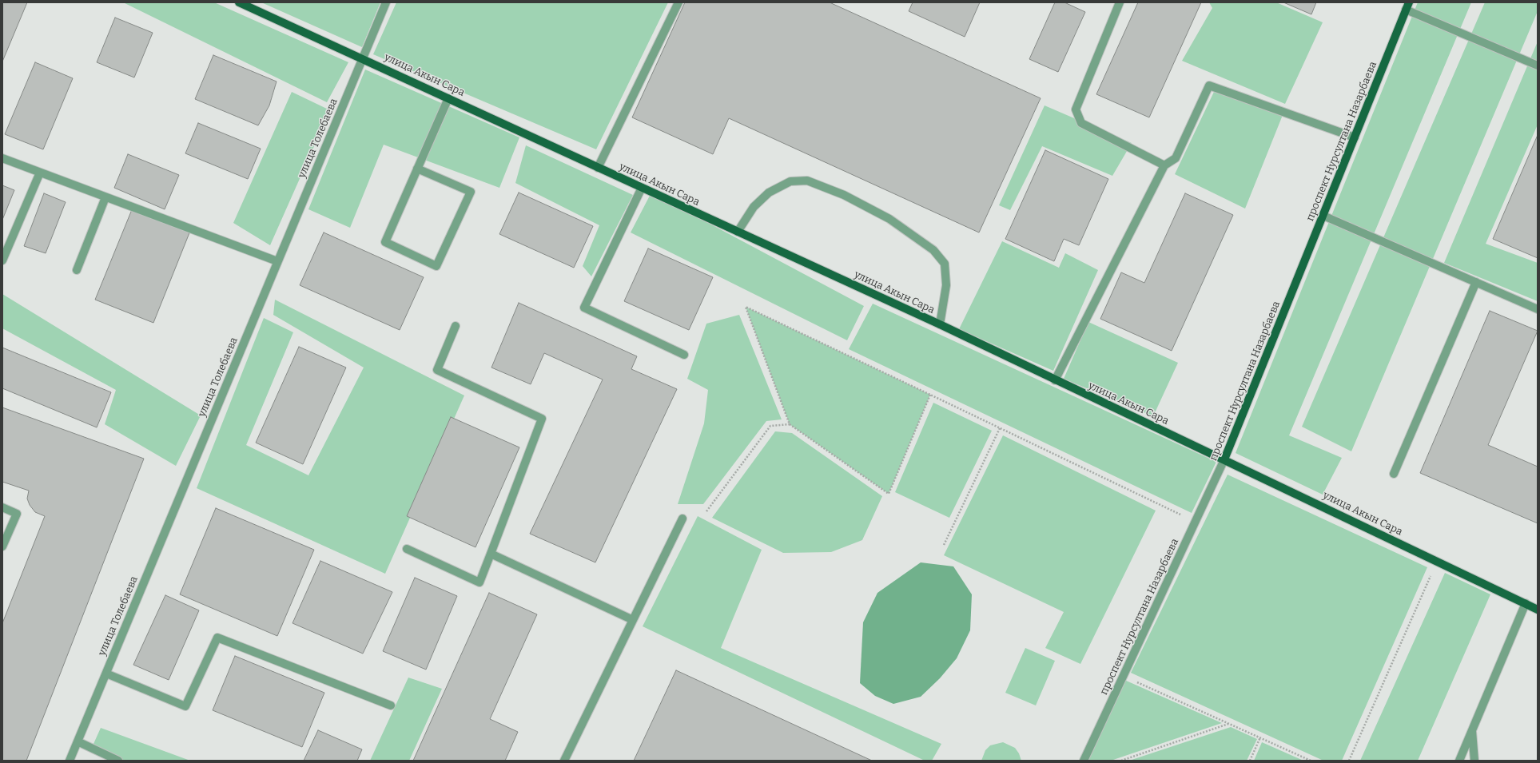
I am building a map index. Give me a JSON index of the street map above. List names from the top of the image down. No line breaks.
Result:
{"streets":{"main road":["улица Акын Сара","проспект Нурсултана Назарбаева"],"street":["улица Толебаева"]},"crossings":[["улица Акын Сара","улица Толебаева"],["улица Акын Сара","проспект Нурсултана Назарбаева"]]}
